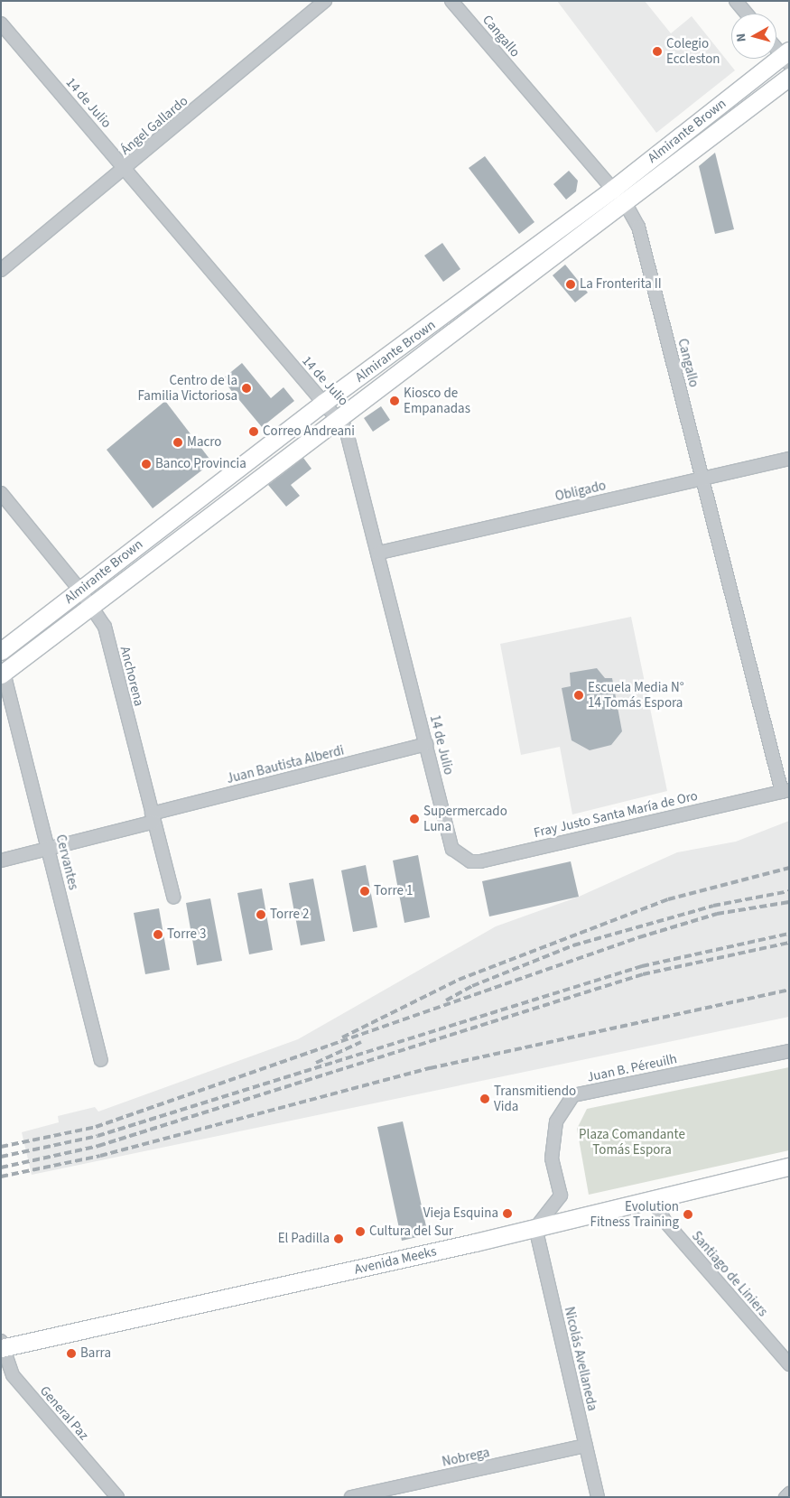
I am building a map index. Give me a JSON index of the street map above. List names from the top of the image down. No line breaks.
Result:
{"streets":{"main road":["Almirante Brown","Avenida Meeks"],"street":["Cangallo","14 de Julio","Ángel Gallardo","Obligado","Anchorena","Juan Bautista Alberdi","Fray Justo Santa María de Oro","Cervantes","Juan B. Péreuilh","Santiago de Liniers","Nicolás Avellaneda","General Paz","Nobrega"]},"crossings":[["Cangallo","Almirante Brown"],["Cangallo","Obligado"],["Cangallo","Fray Justo Santa María de Oro"],["14 de Julio","Ángel Gallardo"],["14 de Julio","Almirante Brown"],["14 de Julio","Obligado"],["14 de Julio","Juan Bautista Alberdi"],["14 de Julio","Fray Justo Santa María de Oro"],["Almirante Brown","Anchorena"],["Almirante Brown","Cervantes"],["Anchorena","Juan Bautista Alberdi"],["Juan Bautista Alberdi","Cervantes"],["Juan B. Péreuilh","Avenida Meeks"],["Juan B. Péreuilh","Nicolás Avellaneda"],["Avenida Meeks","Santiago de Liniers"],["Avenida Meeks","Nicolás Avellaneda"],["Avenida Meeks","General Paz"],["Nicolás Avellaneda","Nobrega"]],"parks":["Plaza Comandante Tomás Espora"],"places":["Colegio Eccleston","La Fronterita II","Centro de la Familia Victoriosa","Kiosco de Empanadas","Correo Andreani","Macro","Banco Provincia","Escuela Media N° 14 Tomás Espora","Supermercado Luna","Torre 1","Torre 2","Torre 3","Transmitiendo Vida","Vieja Esquina","Evolution Fitness Training","Cultura del Sur","El Padilla","Barra"],"north":"left"}
